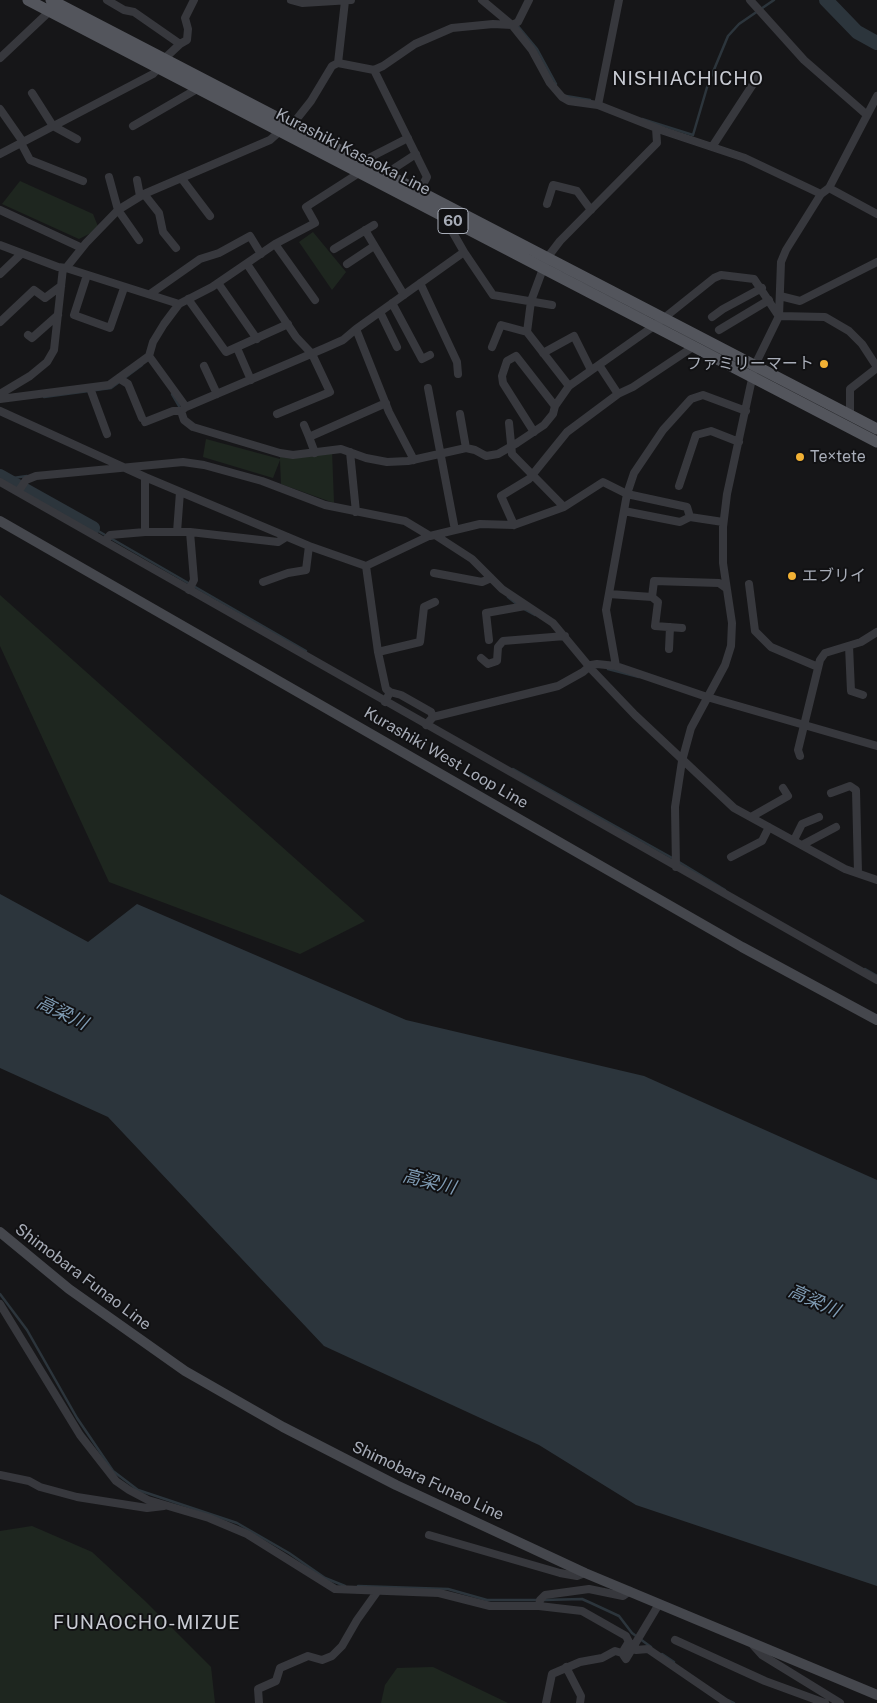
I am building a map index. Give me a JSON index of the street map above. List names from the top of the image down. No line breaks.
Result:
{"streets":{"main road":["Kurashiki Kasaoka Line","60","Kurashiki West Loop Line","Shimobara Funao Line"]},"districts":["NISHIACHICHO","FUNAOCHO-MIZUE"],"water":["高梁川"],"places":["ファミリーマート","Te×tete","エブリイ"]}
